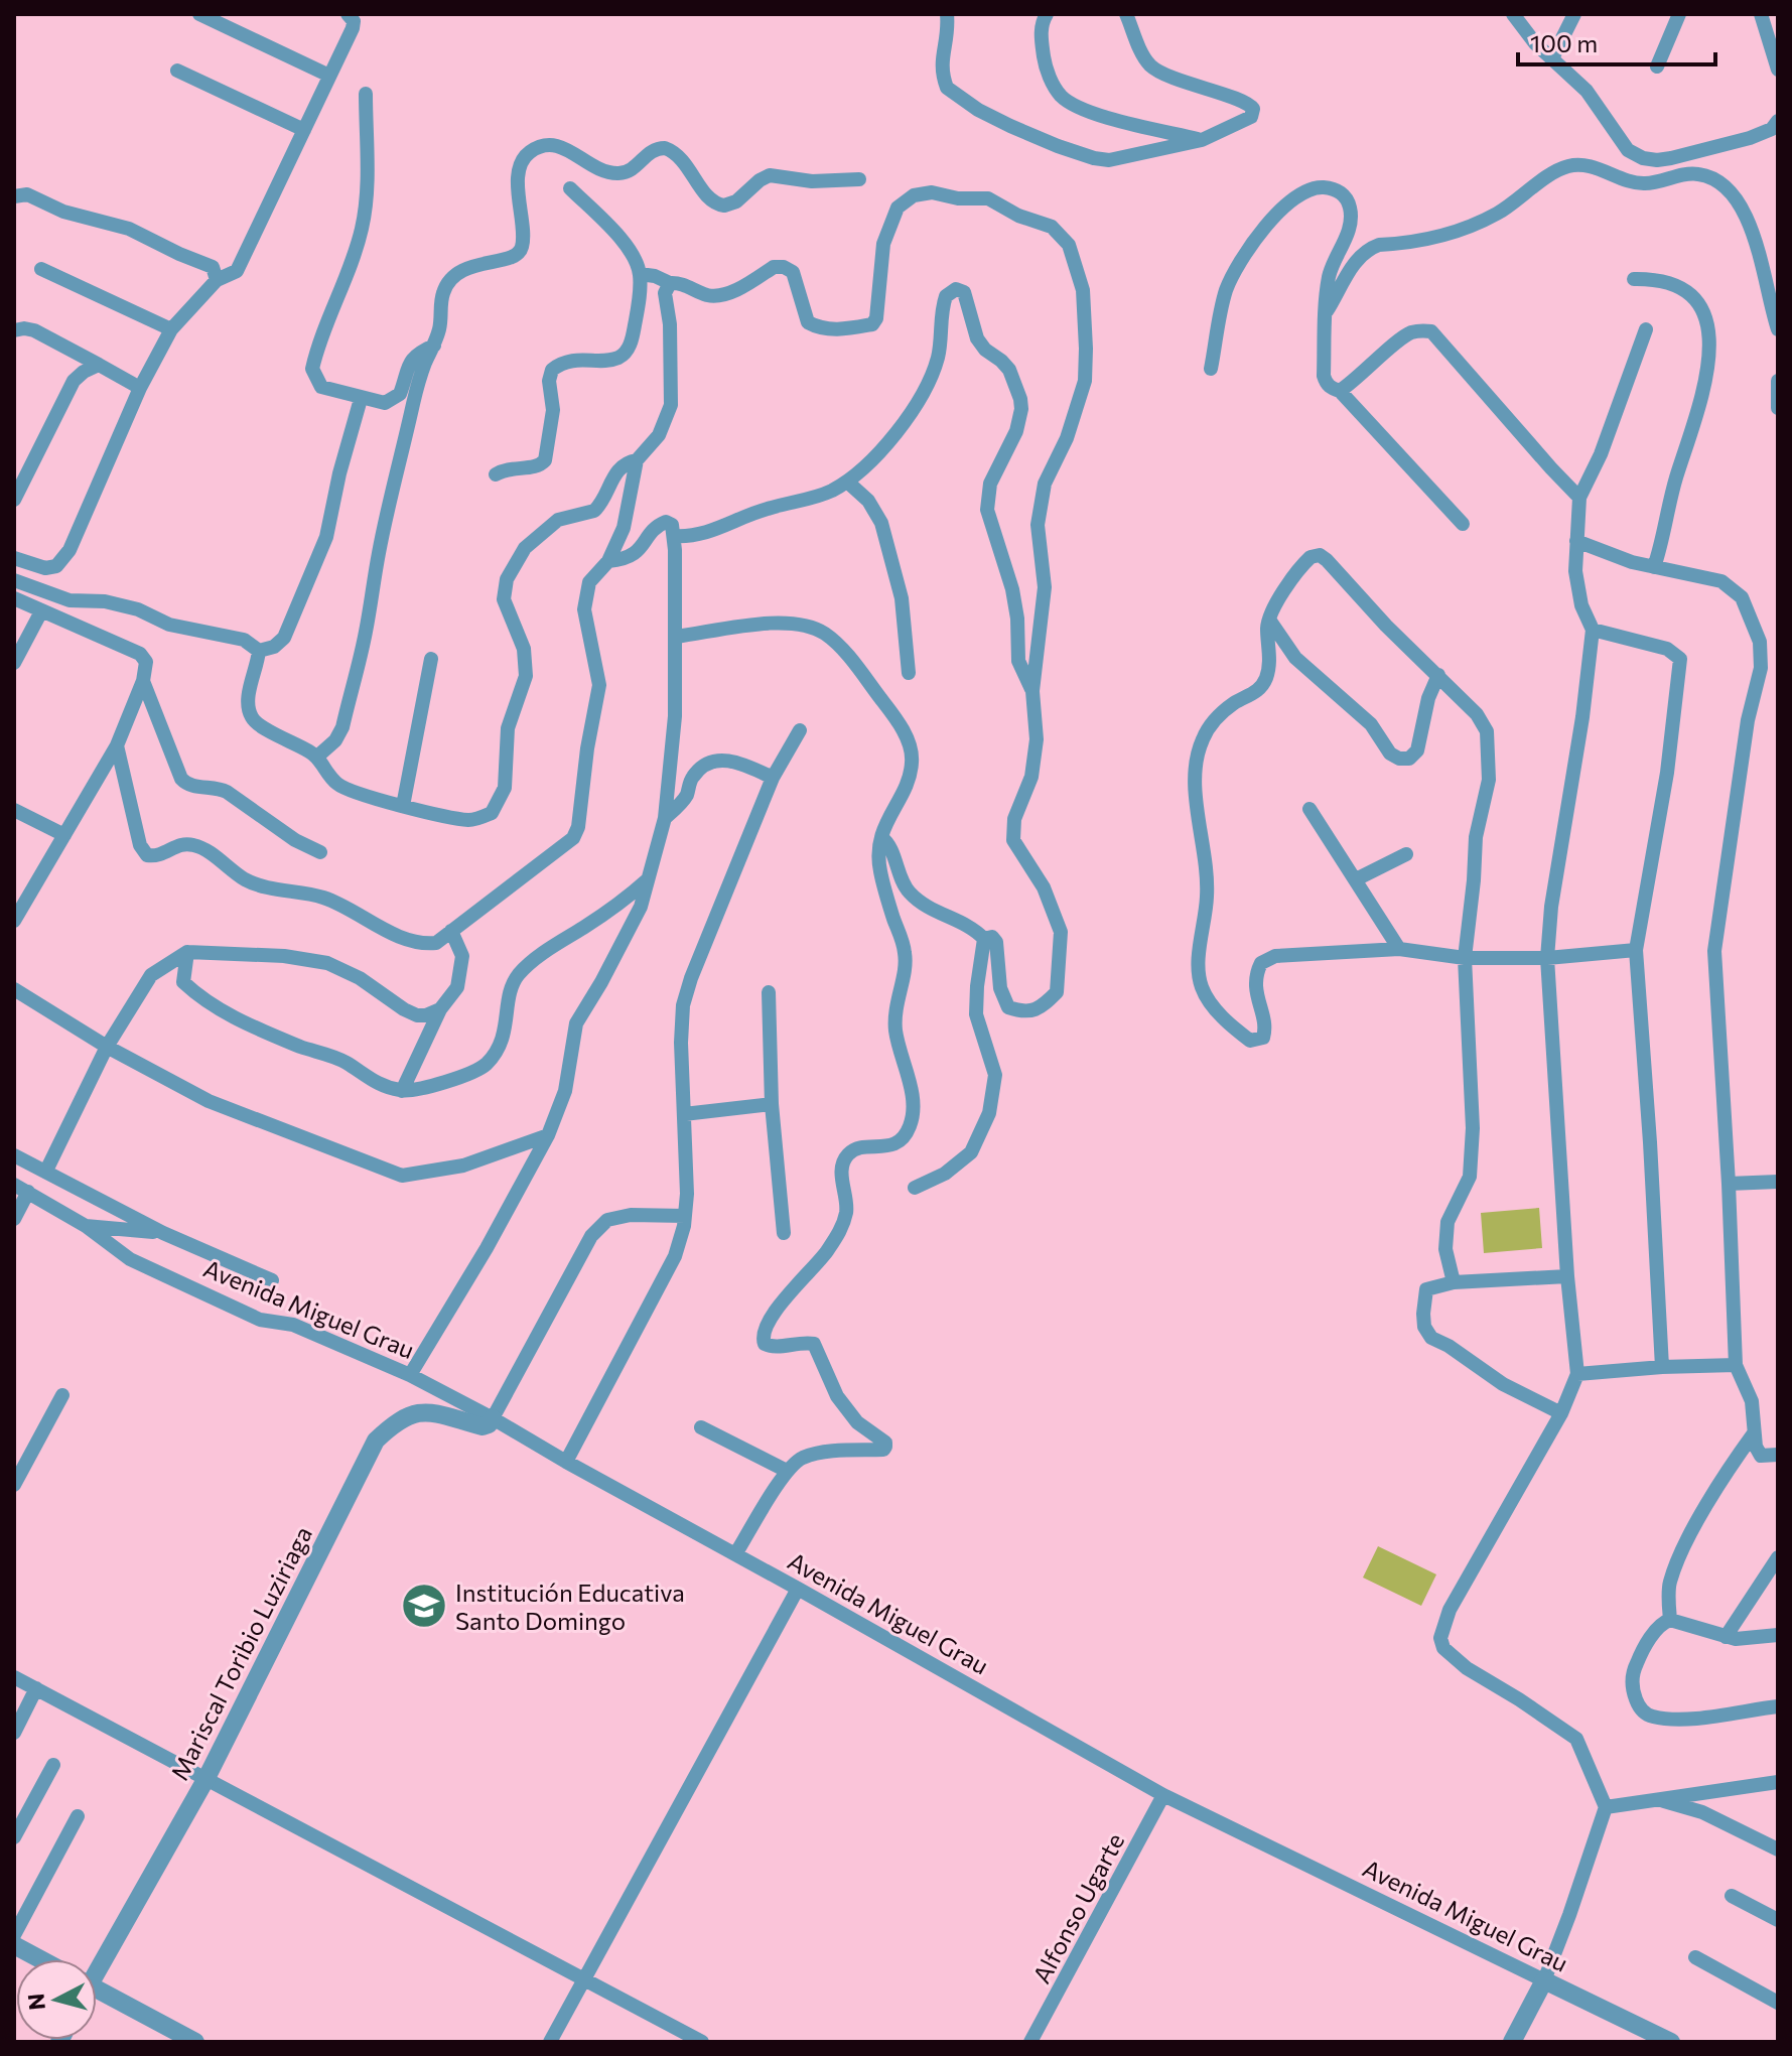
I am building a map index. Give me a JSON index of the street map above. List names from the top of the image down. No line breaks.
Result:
{"streets":{"street":["Avenida Miguel Grau","Mariscal Toribio Luziriaga","Alfonso Ugarte"]},"crossings":[["Avenida Miguel Grau","Mariscal Toribio Luziriaga"],["Avenida Miguel Grau","Alfonso Ugarte"]],"places":{"school or university":["Institución Educativa Santo Domingo"]},"scale_bar":"100 m","north":"left"}
